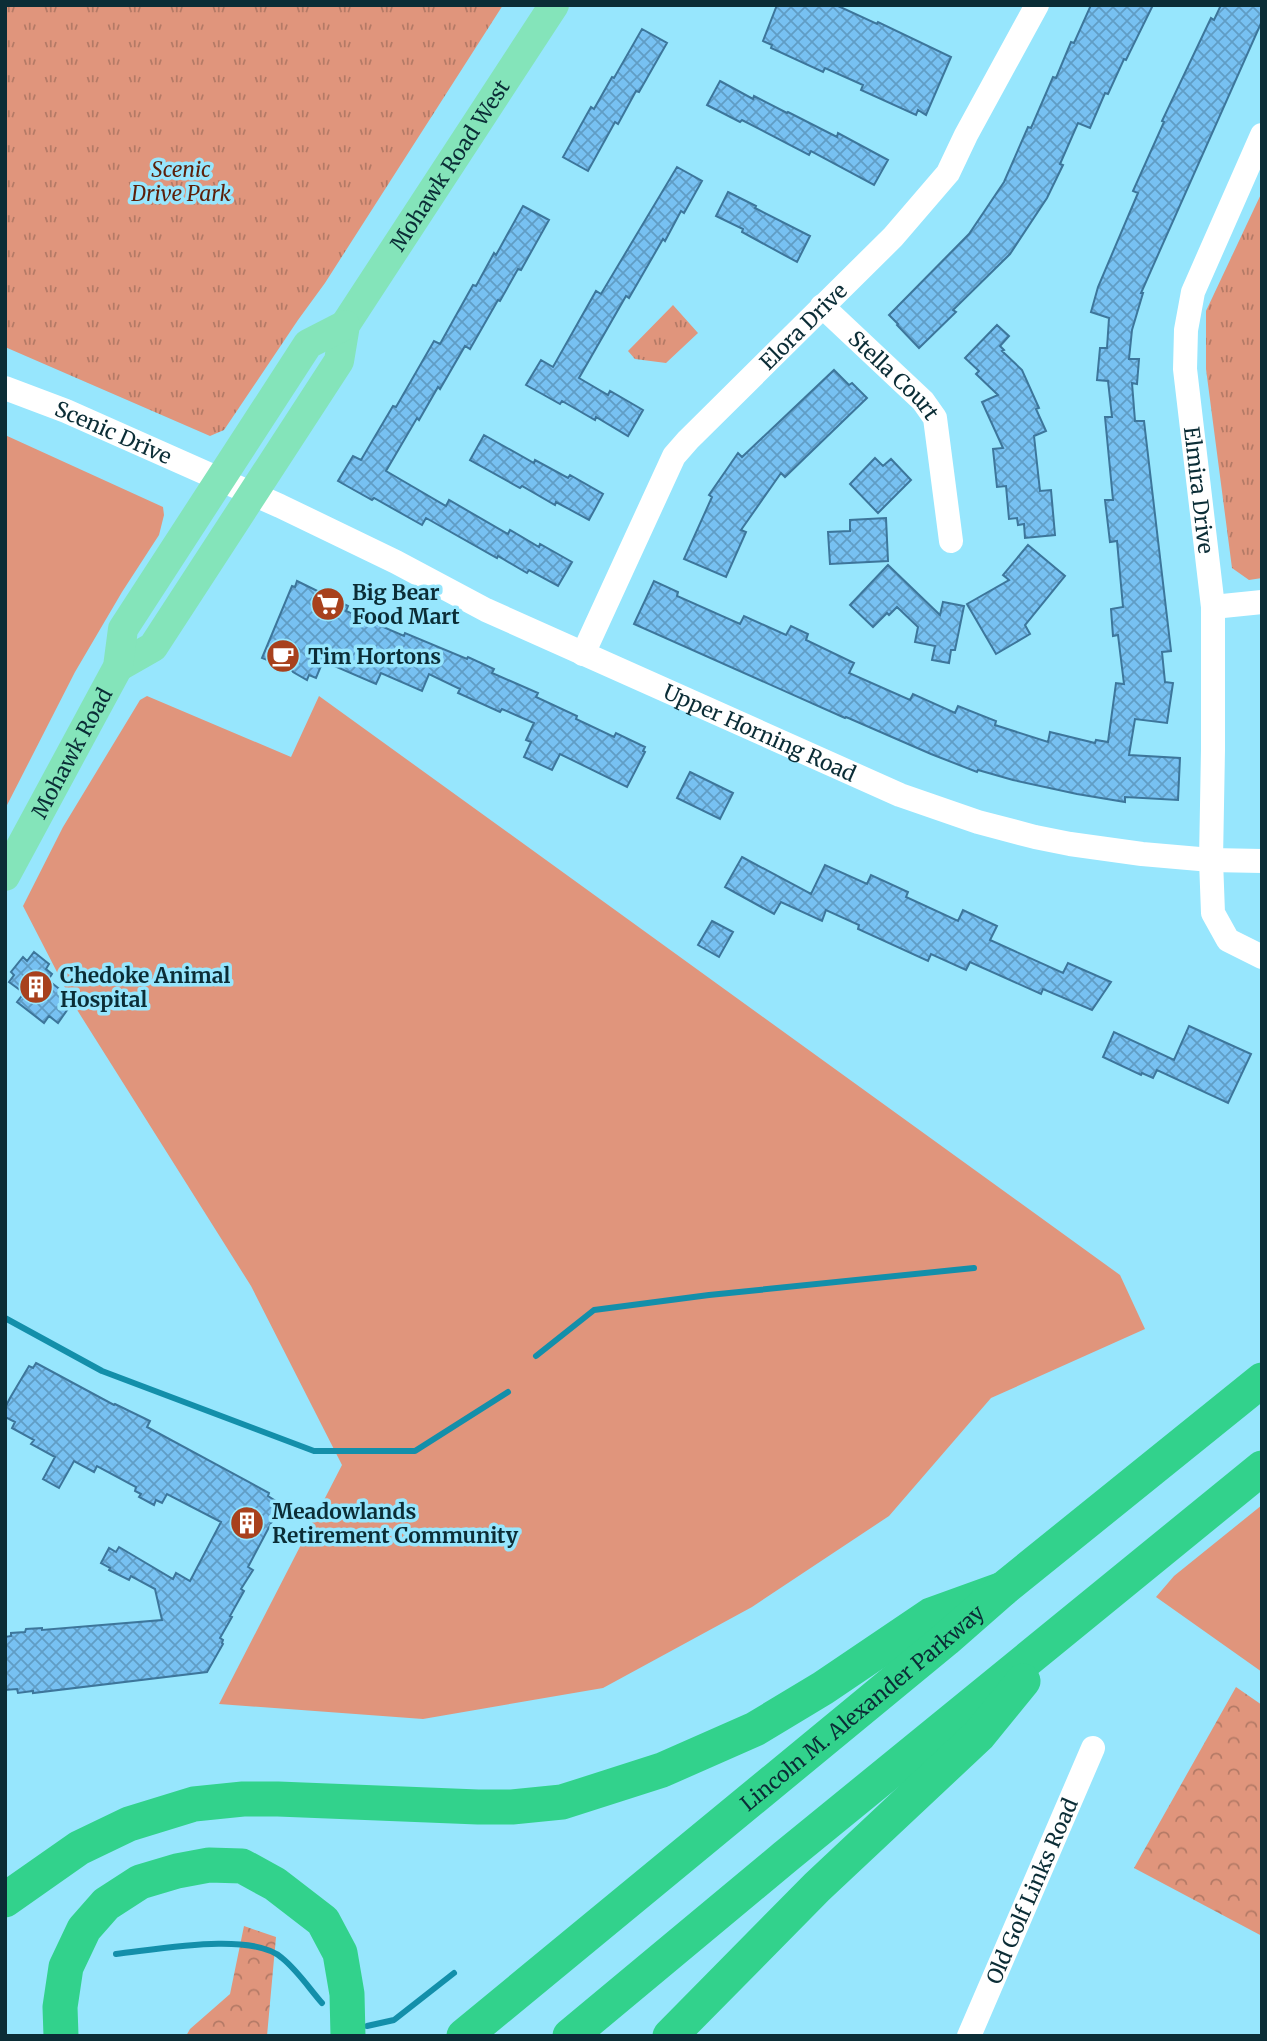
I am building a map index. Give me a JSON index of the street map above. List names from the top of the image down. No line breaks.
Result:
{"streets":{"highway":["Lincoln M. Alexander Parkway"],"main road":["Mohawk Road West","Mohawk Road"],"street":["Elora Drive","Stella Court","Scenic Drive","Elmira Drive","Upper Horning Road","Old Golf Links Road"]},"crossings":[["Mohawk Road West","Upper Horning Road"],["Mohawk Road West","Mohawk Road"],["Elora Drive","Stella Court"],["Elora Drive","Upper Horning Road"],["Scenic Drive","Upper Horning Road"],["Scenic Drive","Mohawk Road"],["Elmira Drive","Upper Horning Road"],["Upper Horning Road","Mohawk Road"]],"parks":["Scenic Drive Park"],"places":{"supermarket":["Big Bear Food Mart"],"cafe":["Tim Hortons"],"building":["Chedoke Animal Hospital","Meadowlands Retirement Community"]}}
